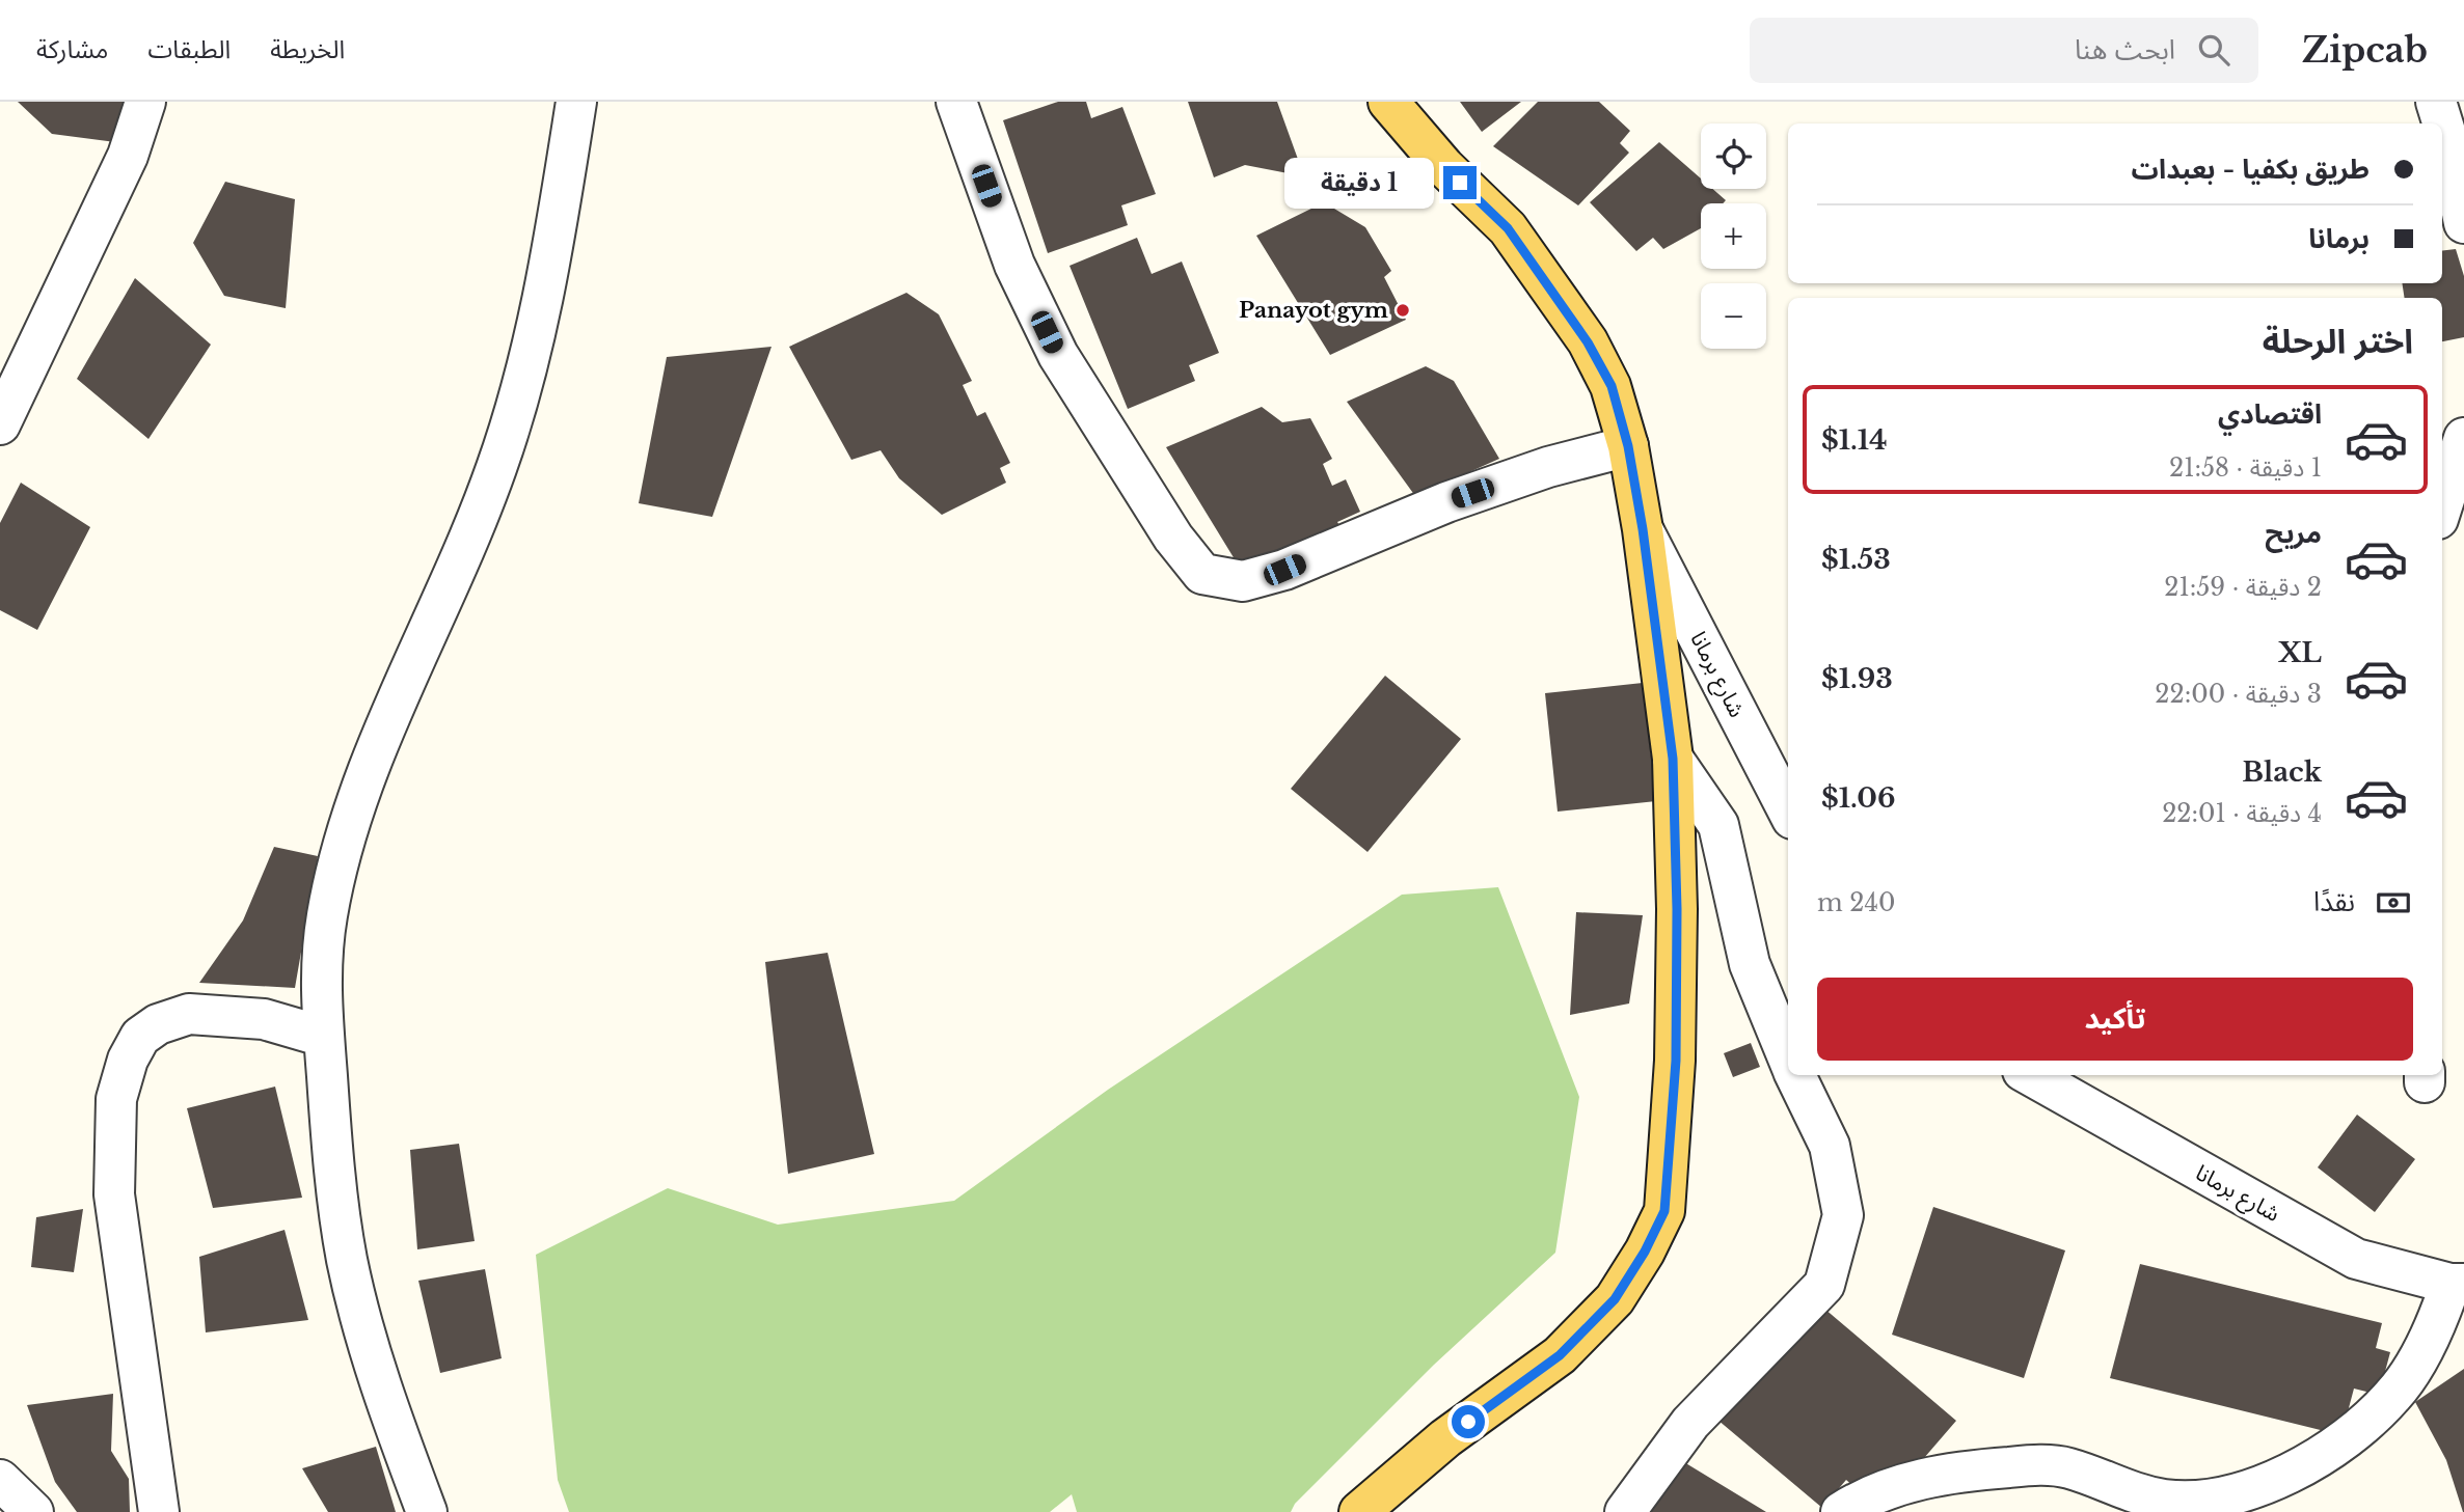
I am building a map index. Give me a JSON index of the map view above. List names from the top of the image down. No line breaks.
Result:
{"streets":{"street":["شارع برمانا"]},"places":["Panayot gym"],"page":{"header":"Zipcab","search":"ابحث هنا","nav":["الخريطة","الطبقات","مشاركة"],"map_buttons":["+","−"],"banner":["طريق بكفيا - بعبدات","برمانا"],"bubble":"1 دقيقة","heading":"اختر الرحلة","list":[{"name":"اقتصادي","note":"1 دقيقة · 21:58","value":"$1.14"},{"name":"مريح","note":"2 دقيقة · 21:59","value":"$1.53"},{"name":"XL","note":"3 دقيقة · 22:00","value":"$1.93"},{"name":"Black","note":"4 دقيقة · 22:01","value":"$1.06"}],"pay":["نقدًا","240 m"],"buttons":"تأكيد"}}
